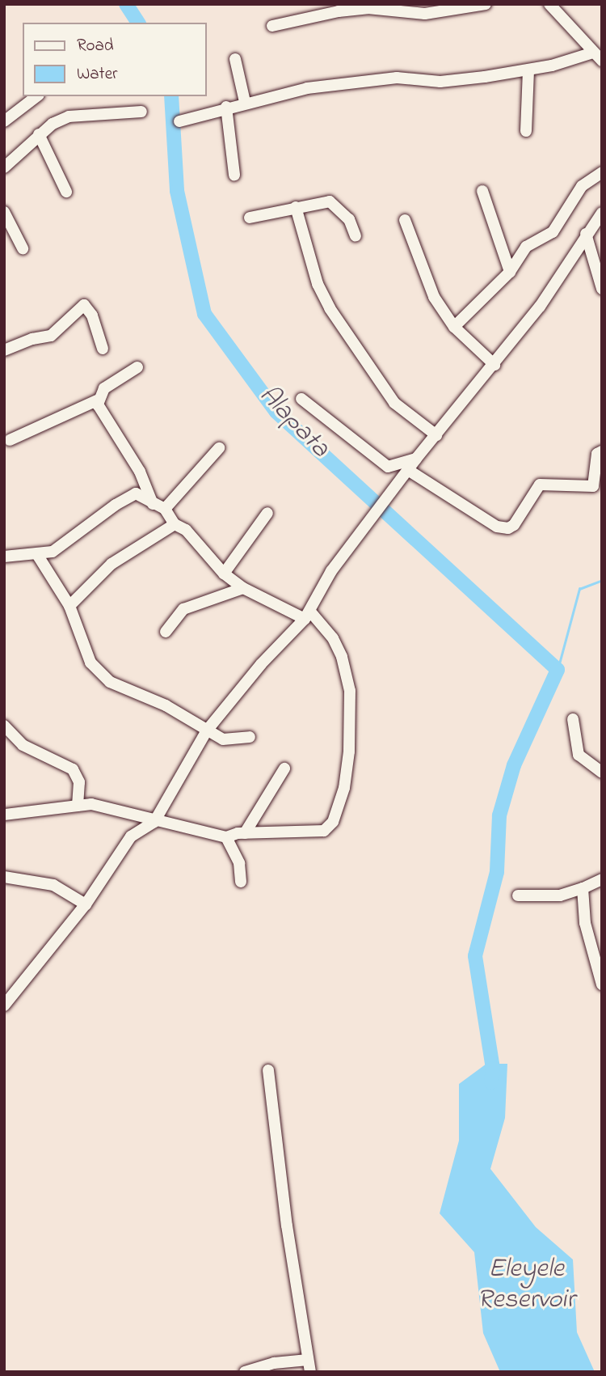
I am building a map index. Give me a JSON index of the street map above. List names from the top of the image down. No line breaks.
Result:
{"water":["Alapata","Eleyele Reservoir"],"legend":["Road","Water"]}
